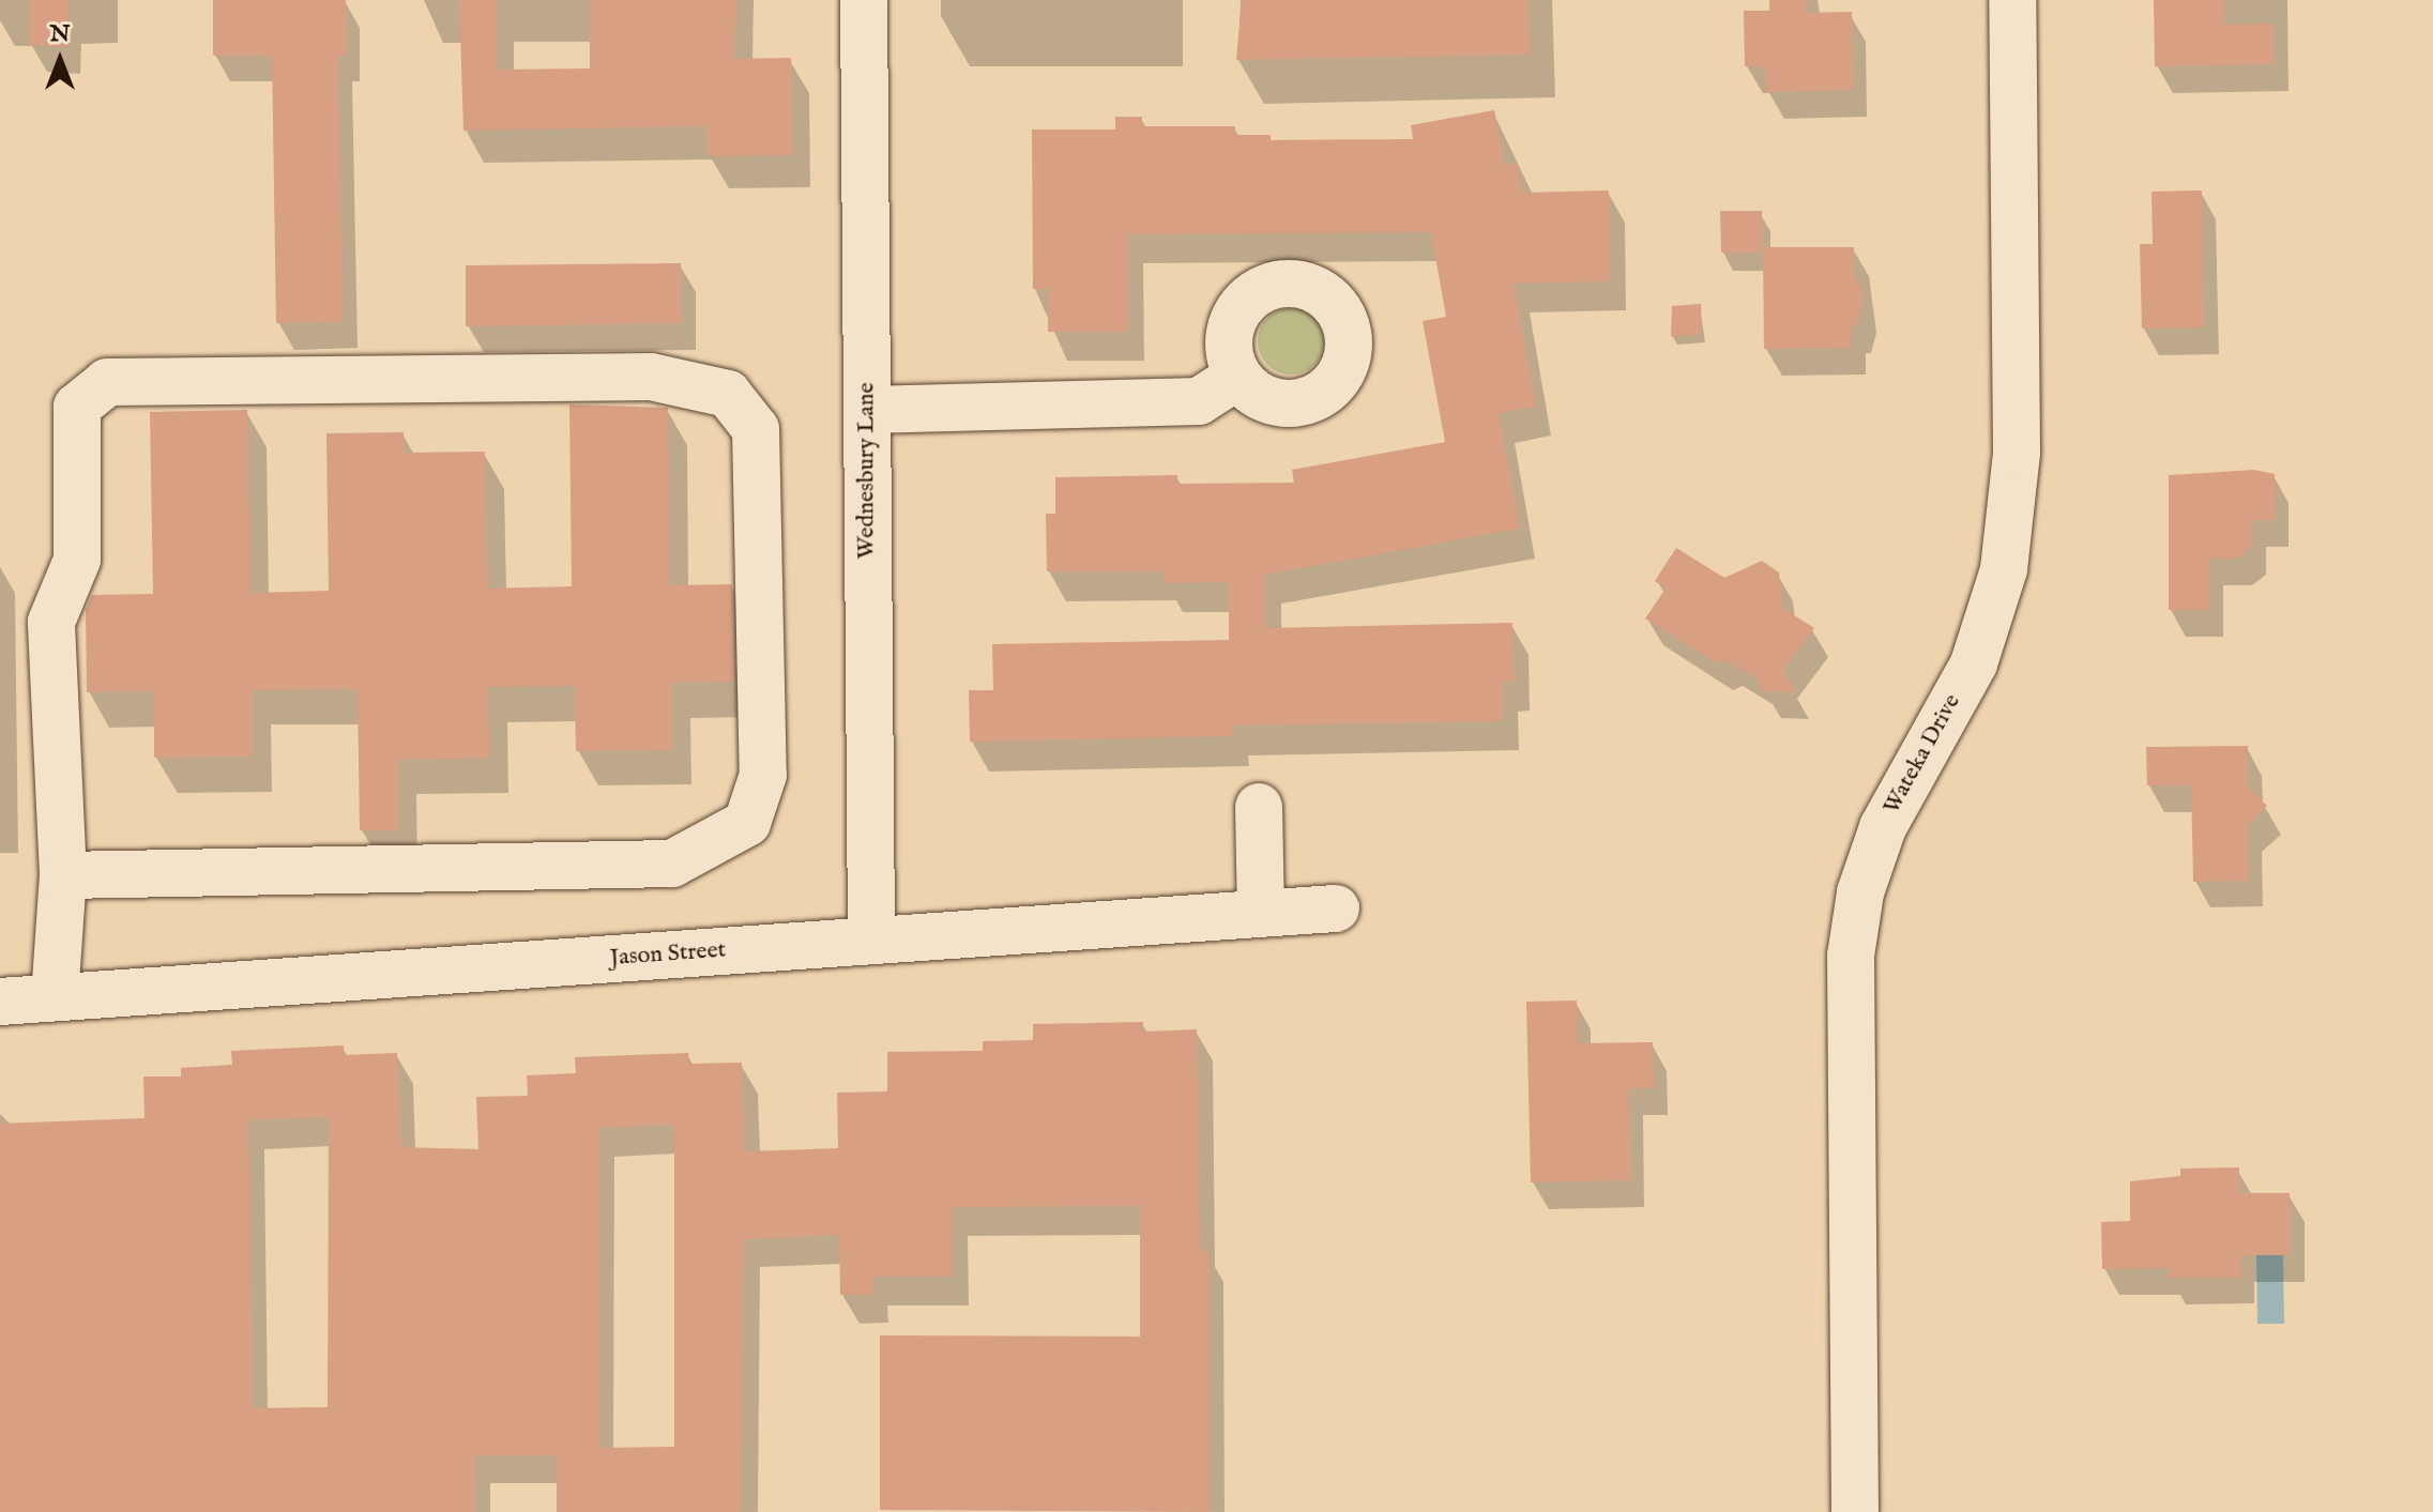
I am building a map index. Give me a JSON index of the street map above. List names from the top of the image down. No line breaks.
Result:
{"streets":{"street":["Wednesbury Lane","Wateka Drive","Jason Street"]},"crossings":[["Wednesbury Lane","Jason Street"]],"north":"top"}
